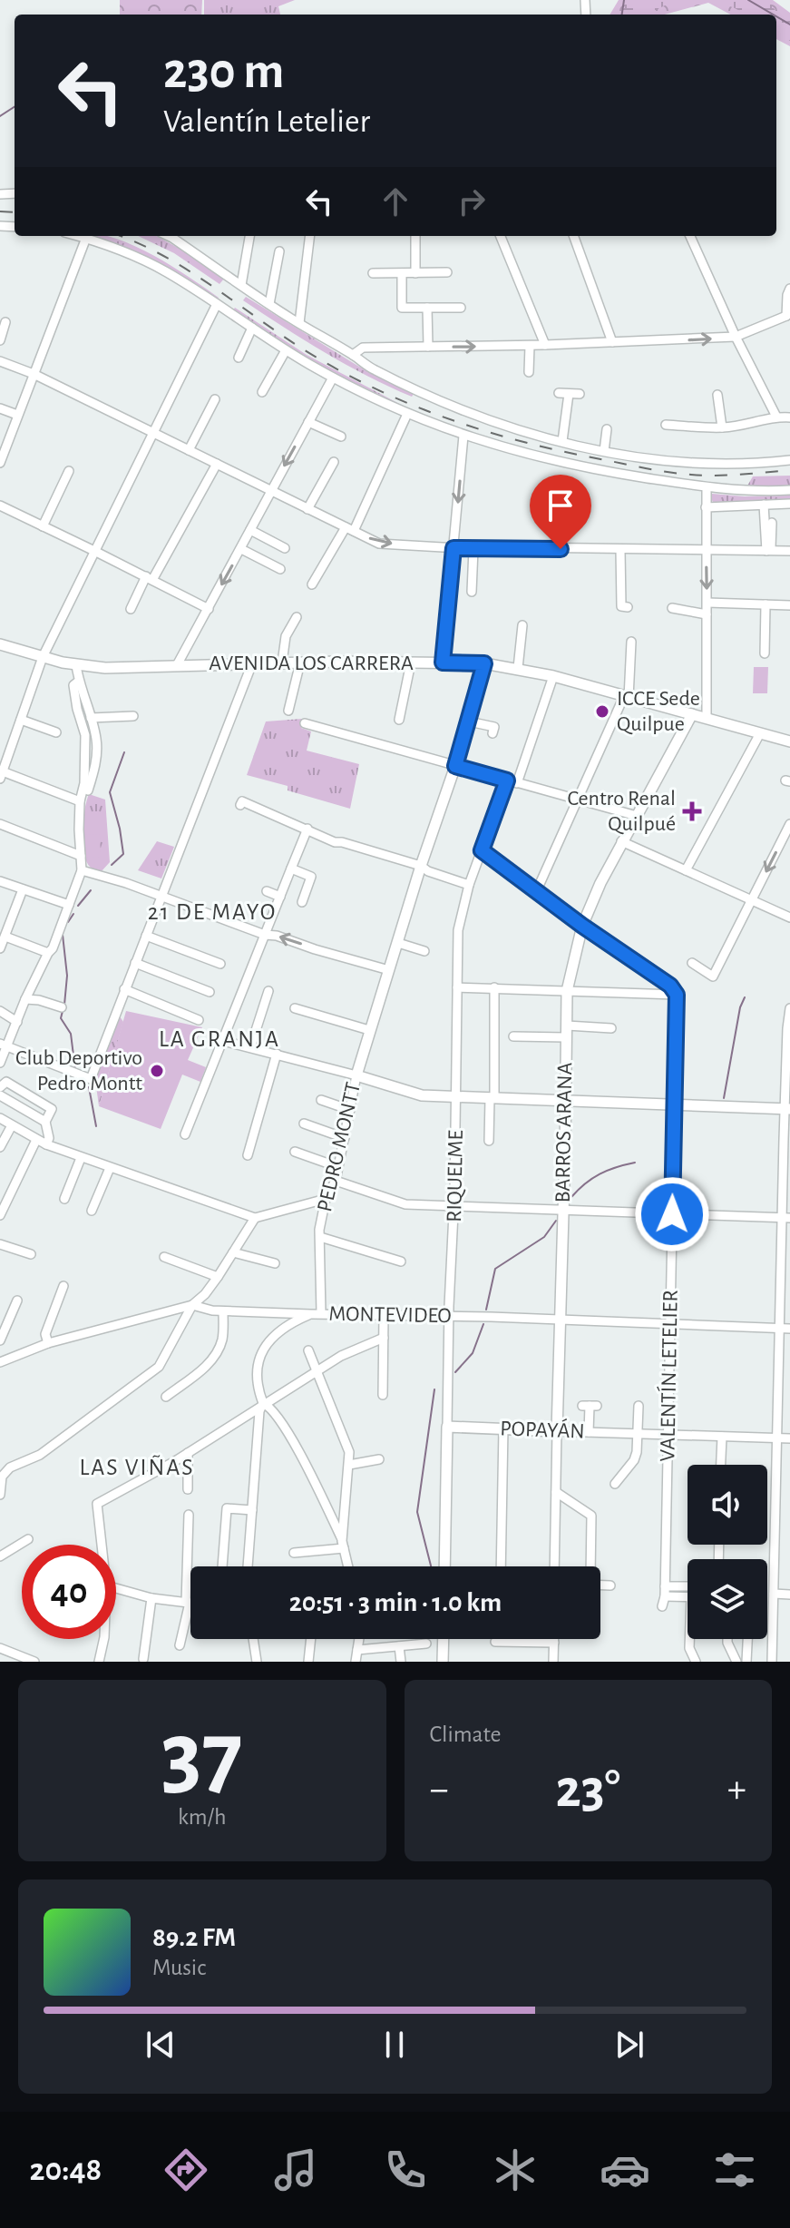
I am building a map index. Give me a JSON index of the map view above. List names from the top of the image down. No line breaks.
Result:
{"streets":{"main road":["AVENIDA LOS CARRERA","BARROS ARANA","PEDRO MONTT","RIQUELME","POPAYÁN"],"street":["MONTEVIDEO","VALENTÍN LETELIER"]},"crossings":[["AVENIDA LOS CARRERA","BARROS ARANA"],["AVENIDA LOS CARRERA","PEDRO MONTT"],["BARROS ARANA","MONTEVIDEO"],["BARROS ARANA","POPAYÁN"],["PEDRO MONTT","MONTEVIDEO"],["RIQUELME","MONTEVIDEO"],["RIQUELME","POPAYÁN"],["MONTEVIDEO","VALENTÍN LETELIER"],["VALENTÍN LETELIER","POPAYÁN"]],"districts":["21 DE MAYO","LA GRANJA","LAS VIÑAS"],"places":{"other":["ICCE Sede Quilpue","Club Deportivo Pedro Montt"],"health":["Centro Renal Quilpué"]},"page":{"turn":["230 m","Valentín Letelier"],"limit":"40","trip":"20:51 · 3 min · 1.0 km","tile":[["37","km/h"],"Climate"],"heat":["−","23°","+"],"song":["89.2 FM","Music"],"tabs":"20:48"}}
